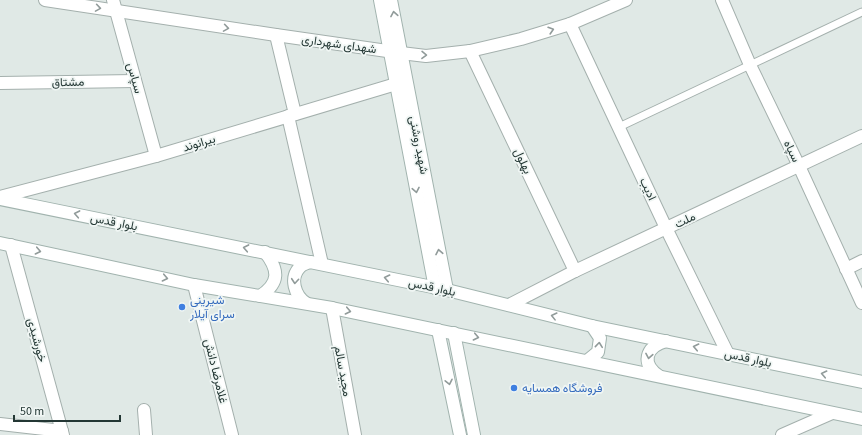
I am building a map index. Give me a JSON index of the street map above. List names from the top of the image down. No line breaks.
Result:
{"streets":{"street":["شهدای شهرداری","سپاس","مشتاق","بیرانوند","شهید روشنی","سپاه","بهلول","ادیب","ملت","بلوار قدس","خورشیدی","غلامرضا دانش","مجید سالم"]},"crossings":[["شهدای شهرداری","سپاس"],["شهدای شهرداری","شهید روشنی"],["شهدای شهرداری","بهلول"],["شهدای شهرداری","ادیب"],["سپاس","مشتاق"],["سپاس","بیرانوند"],["بیرانوند","شهید روشنی"],["بیرانوند","بلوار قدس"],["شهید روشنی","بلوار قدس"],["سپاه","ملت"],["بهلول","ملت"],["ادیب","ملت"],["ادیب","بلوار قدس"],["ملت","بلوار قدس"]],"one_way":["شهدای شهرداری"],"places":["شیرینی سرای آیلار","فروشگاه همسایه"],"scale_bar":"50 m"}
